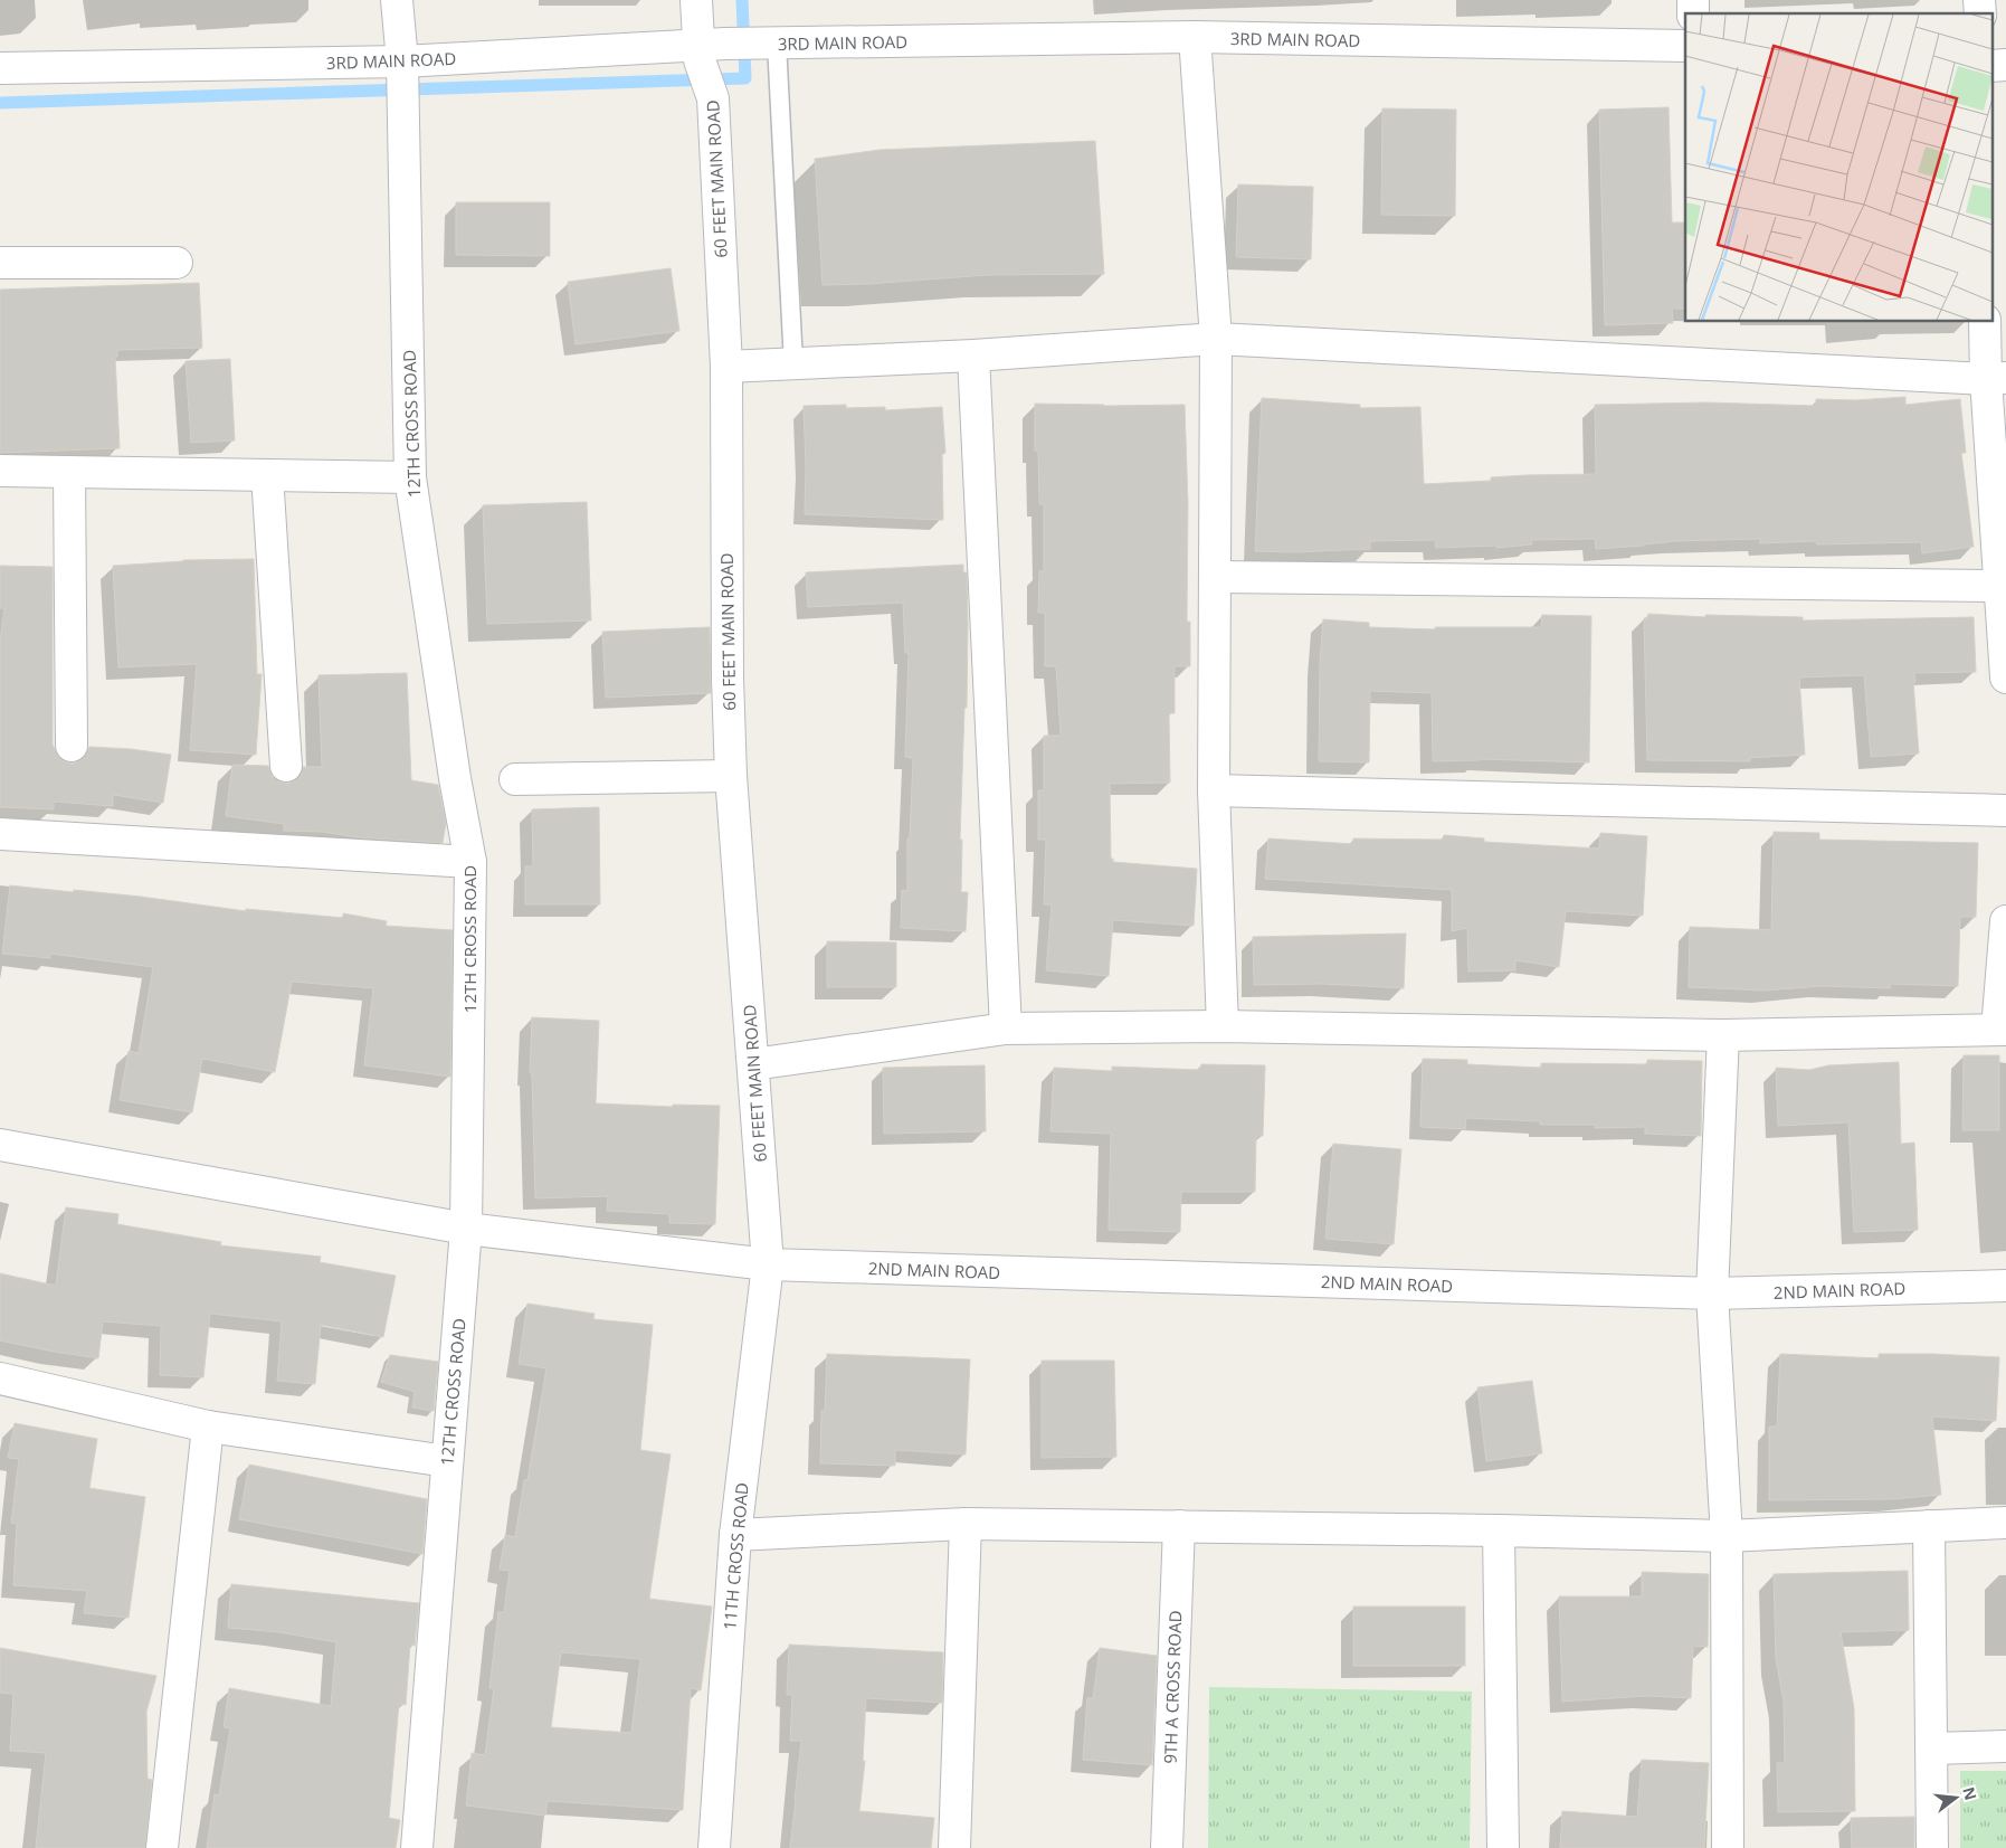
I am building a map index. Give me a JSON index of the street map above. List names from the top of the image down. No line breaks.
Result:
{"streets":{"street":["3RD MAIN ROAD","60 FEET MAIN ROAD","12TH CROSS ROAD","2ND MAIN ROAD","11TH CROSS ROAD","9TH A CROSS ROAD"]},"crossings":[["3RD MAIN ROAD","60 FEET MAIN ROAD"],["3RD MAIN ROAD","12TH CROSS ROAD"],["60 FEET MAIN ROAD","2ND MAIN ROAD"],["60 FEET MAIN ROAD","11TH CROSS ROAD"],["12TH CROSS ROAD","2ND MAIN ROAD"],["2ND MAIN ROAD","11TH CROSS ROAD"]],"north":"right"}
